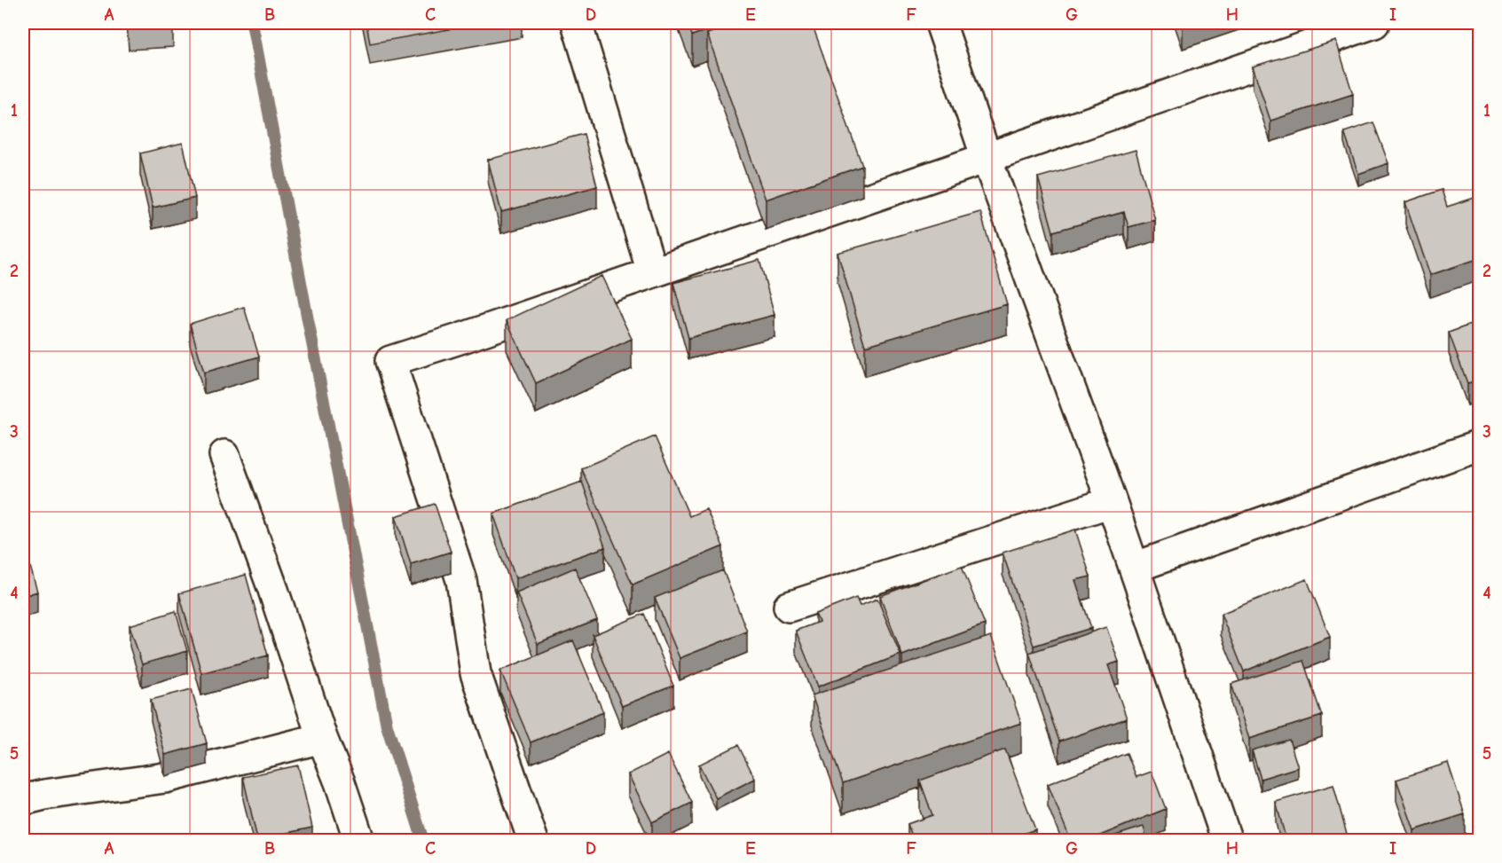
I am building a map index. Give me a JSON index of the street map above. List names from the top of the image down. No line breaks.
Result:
{"grid":{"columns":["A","B","C","D","E","F","G","H","I"],"rows":["1","2","3","4","5"]}}
